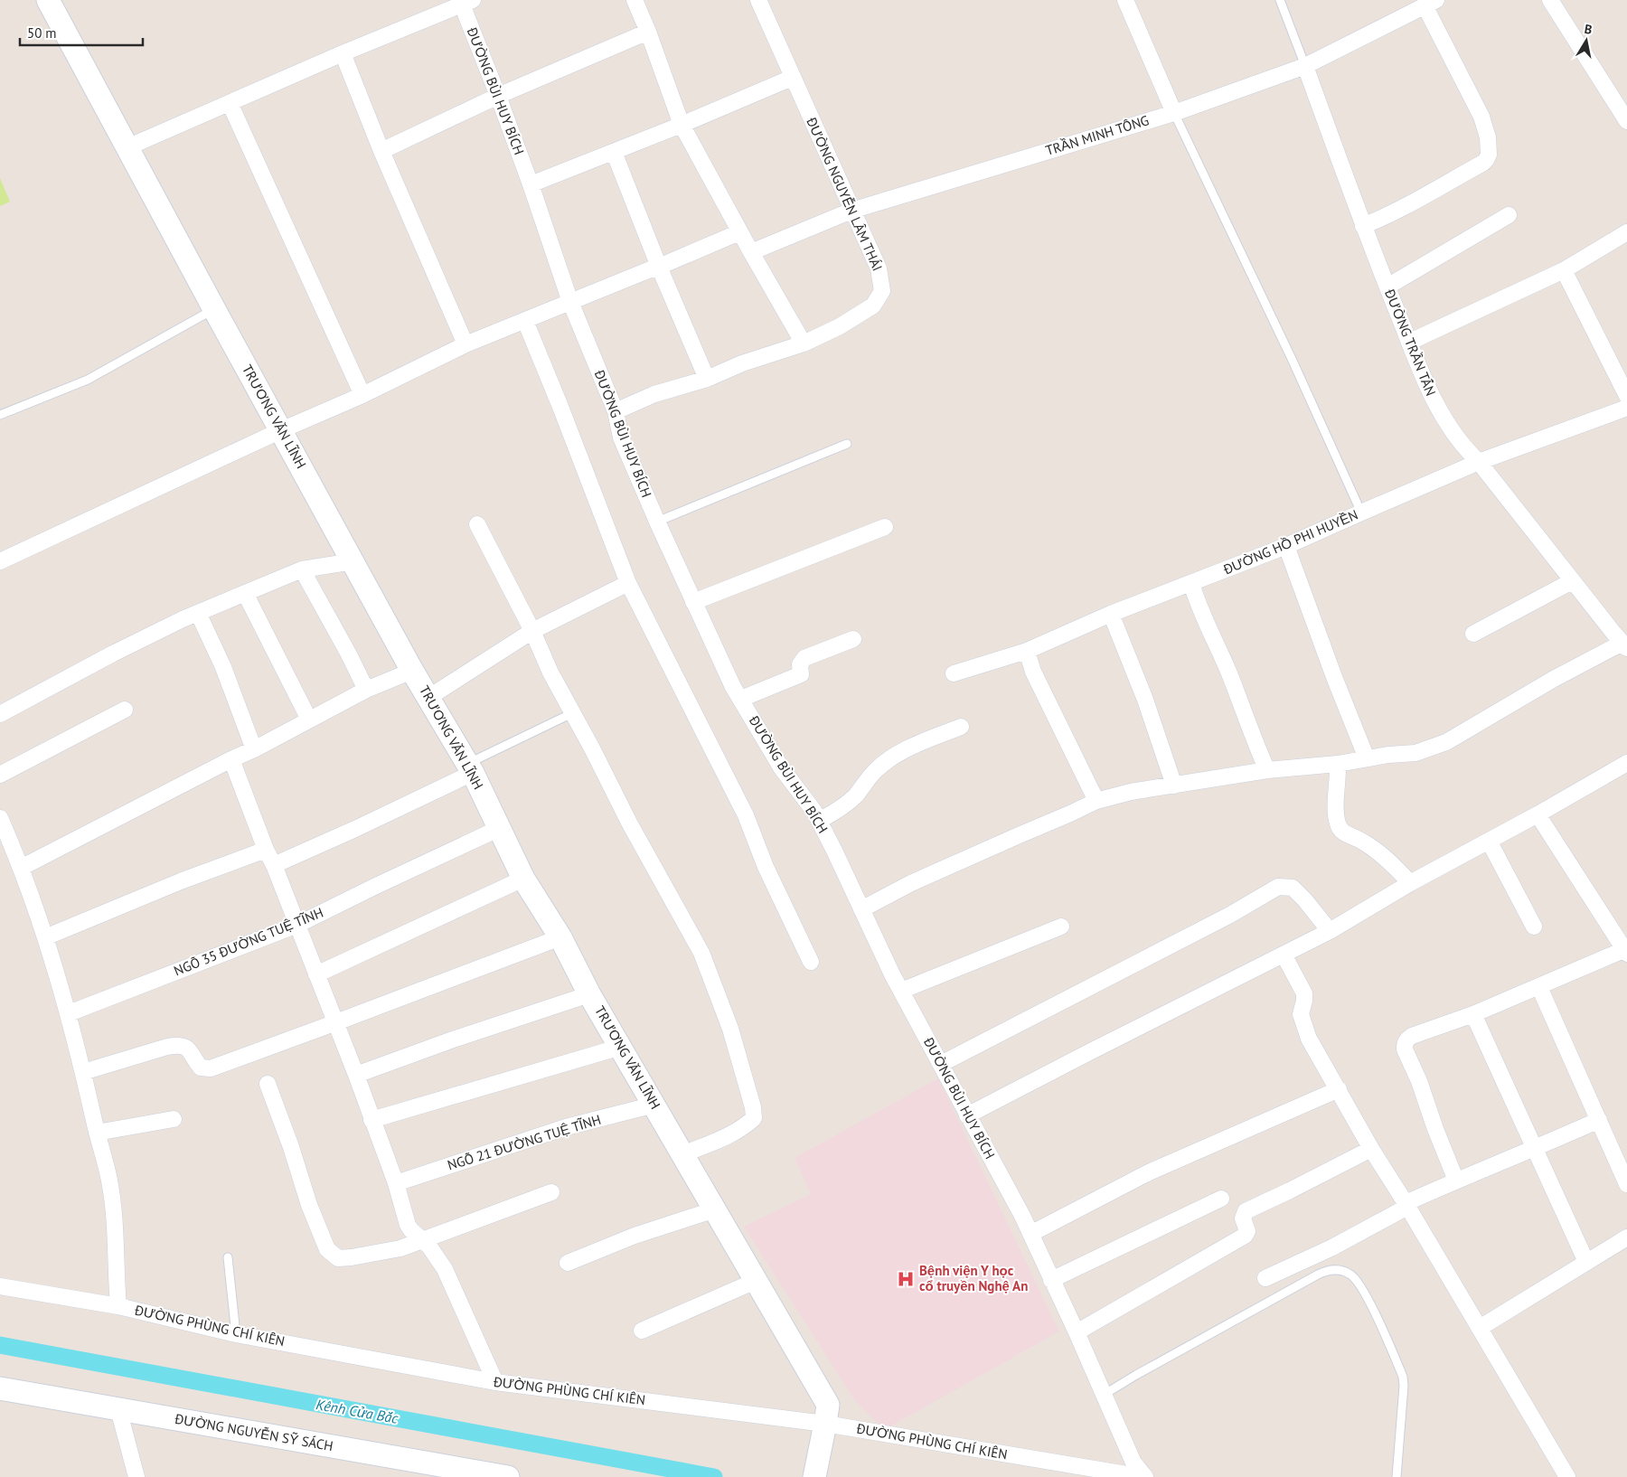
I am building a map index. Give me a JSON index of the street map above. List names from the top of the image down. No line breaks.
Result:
{"streets":{"street":["ĐƯỜNG BÙI HUY BÍCH","TRẦN MINH TÔNG","ĐƯỜNG NGUYỄN LÂM THÁI","ĐƯỜNG TRẦN TẤN","TRƯƠNG VĂN LĨNH","ĐƯỜNG HỒ PHI HUYỀN","NGÕ 35 ĐƯỜNG TUỆ TĨNH","NGÕ 21 ĐƯỜNG TUỆ TĨNH","ĐƯỜNG PHÙNG CHÍ KIÊN","ĐƯỜNG NGUYỄN SỸ SÁCH"]},"crossings":[["ĐƯỜNG BÙI HUY BÍCH","ĐƯỜNG NGUYỄN LÂM THÁI"],["TRẦN MINH TÔNG","ĐƯỜNG NGUYỄN LÂM THÁI"],["TRẦN MINH TÔNG","ĐƯỜNG TRẦN TẤN"],["ĐƯỜNG TRẦN TẤN","ĐƯỜNG HỒ PHI HUYỀN"],["TRƯƠNG VĂN LĨNH","NGÕ 35 ĐƯỜNG TUỆ TĨNH"],["TRƯƠNG VĂN LĨNH","NGÕ 21 ĐƯỜNG TUỆ TĨNH"],["TRƯƠNG VĂN LĨNH","ĐƯỜNG PHÙNG CHÍ KIÊN"]],"water":["Kênh Cửa Bắc"],"places":{"hospital":["Bệnh viện Y học cổ truyền Nghệ An"]},"scale_bar":"50 m","north":"top"}
